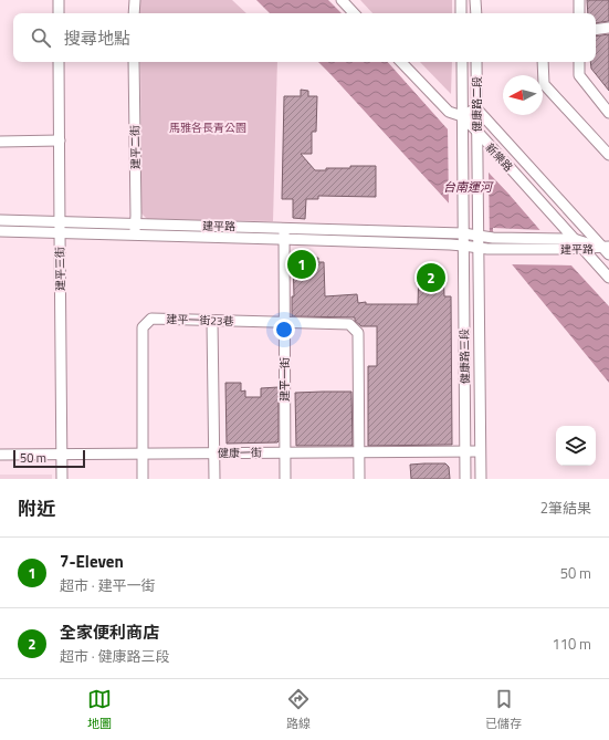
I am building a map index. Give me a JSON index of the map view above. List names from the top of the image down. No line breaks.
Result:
{"streets":{"street":["健康路二段","建平二街","新樂路","建平路","建平三街","建平一街23巷","健康路三段","建平一街","健康一街"]},"crossings":[["健康路二段","新樂路"],["健康路二段","建平路"],["健康路二段","健康路三段"],["建平二街","建平路"],["新樂路","建平路"],["建平路","建平三街"],["建平路","健康路三段"],["建平路","建平一街"],["建平三街","健康一街"],["建平一街23巷","建平一街"],["建平一街23巷","健康一街"],["健康路三段","健康一街"],["建平一街","健康一街"]],"water":["台南運河"],"parks":["馬雅各長青公園"],"scale_bar":"50 m","north":"left","page":{"search":"搜尋地點","pins":["1","2"],"scale":"50 m","heading":["附近","2筆結果"],"list":[{"mark":"1","name":"7-Eleven","note":"超市 · 建平一街","value":"50 m"},{"mark":"2","name":"全家便利商店","note":"超市 · 健康路三段","value":"110 m"}],"nav":["地圖","路線","已儲存"]}}
